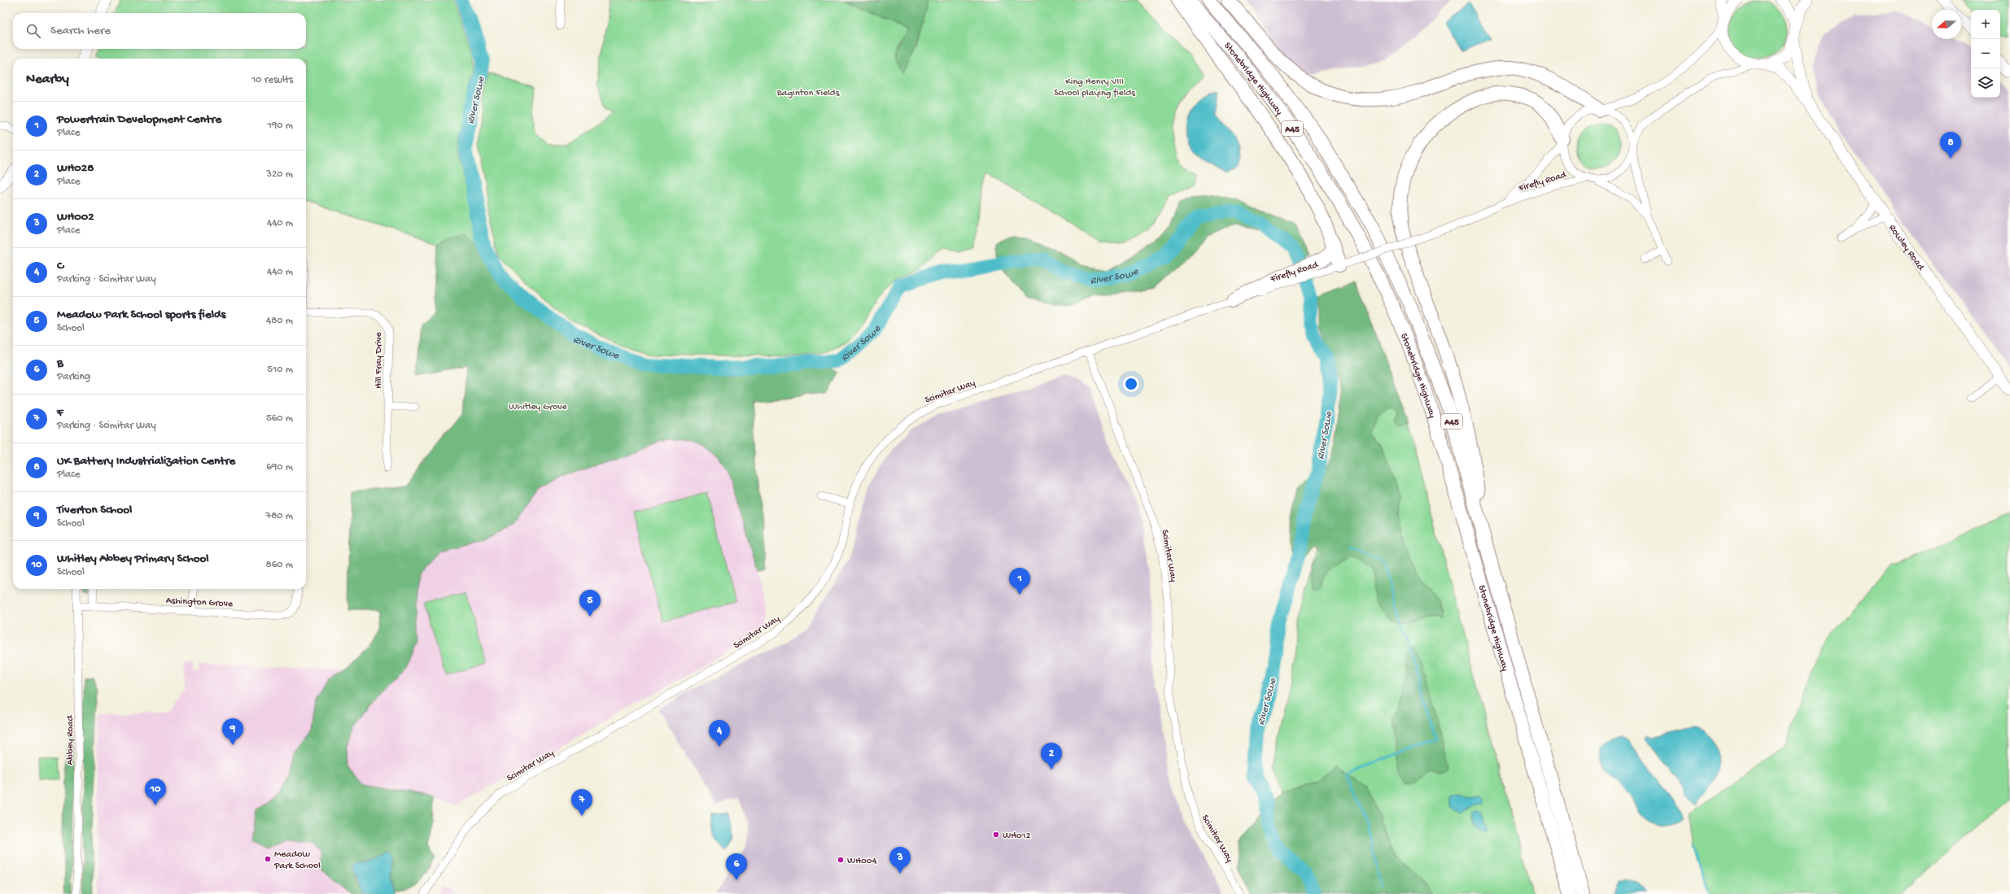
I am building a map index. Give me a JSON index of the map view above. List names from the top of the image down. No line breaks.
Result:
{"streets":{"highway":["Stonebridge Highway","A45"],"street":["Firefly Road","Rowley Road","Hill Fray Drive","Scimitar Way","Ashington Grove","Abbey Road"]},"crossings":[["Ashington Grove","Abbey Road"]],"water":["River Sowe"],"parks":["King Henry VIII School playing fields","Baginton Fields","Whitley Grove"],"places":["WH012","Meadow Park School","WH004"],"north":"left","page":{"map_buttons":["+","−"],"search":"Search here","heading":["Nearby","10 results"],"list":[{"mark":"1","name":"Powertrain Development Centre","note":"Place","value":"190 m"},{"mark":"2","name":"WH028","note":"Place","value":"320 m"},{"mark":"3","name":"WH002","note":"Place","value":"440 m"},{"mark":"4","name":"C","note":"Parking · Scimitar Way","value":"440 m"},{"mark":"5","name":"Meadow Park School sports fields","note":"School","value":"480 m"},{"mark":"6","name":"B","note":"Parking","value":"510 m"},{"mark":"7","name":"F","note":"Parking · Scimitar Way","value":"560 m"},{"mark":"8","name":"UK Battery Industrialization Centre","note":"Place","value":"690 m"},{"mark":"9","name":"Tiverton School","note":"School","value":"780 m"},{"mark":"10","name":"Whitley Abbey Primary School","note":"School","value":"860 m"}],"pins":["8","1","5","9","4","2","10","7","3","6"]}}
